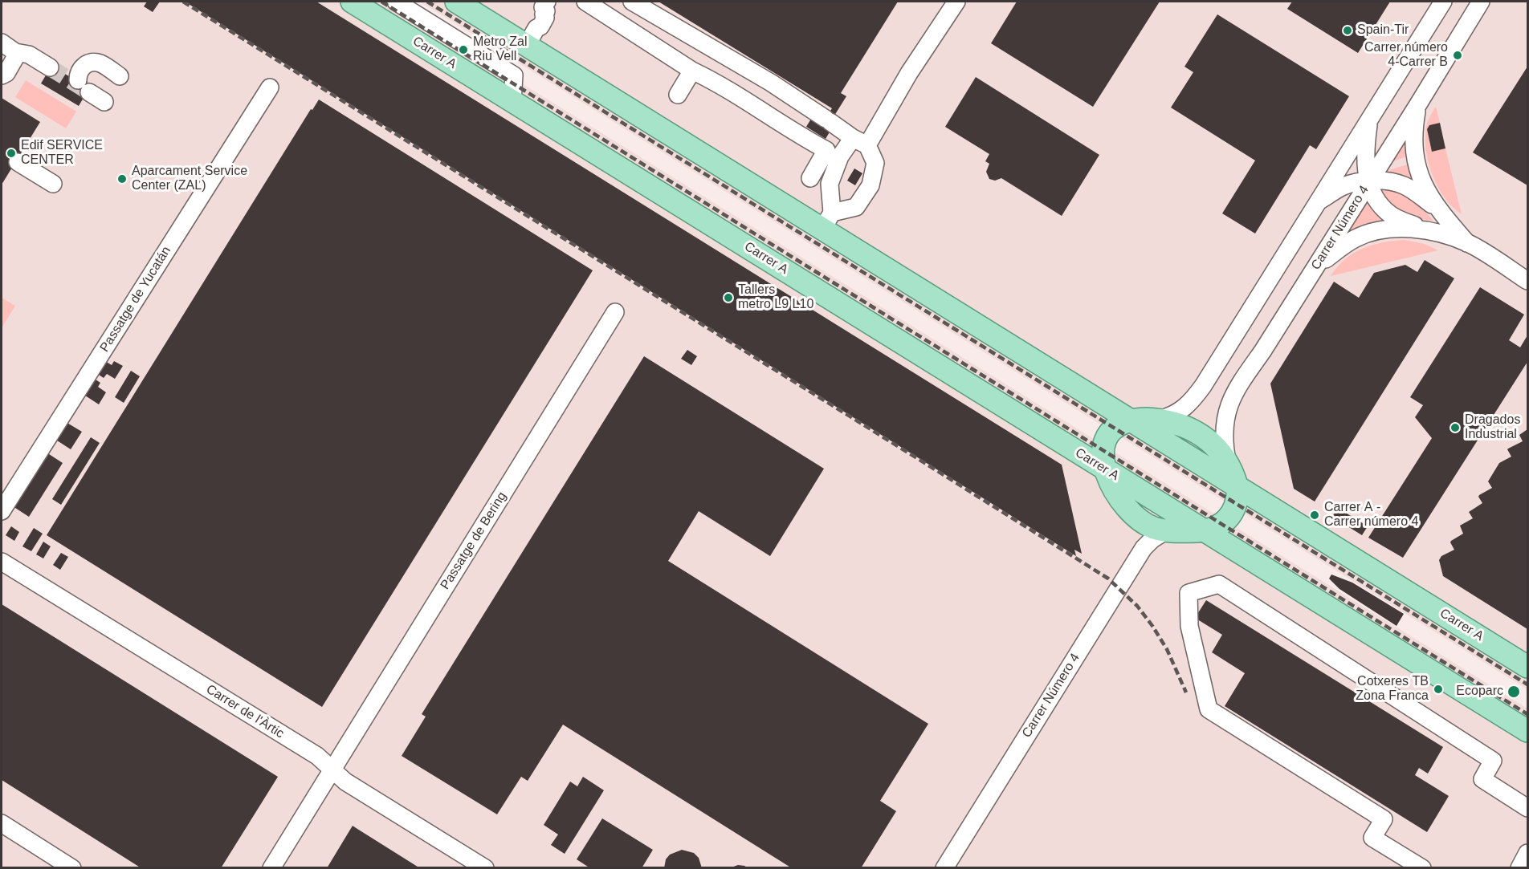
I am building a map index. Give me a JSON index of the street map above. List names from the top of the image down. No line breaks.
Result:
{"streets":{"main road":["Carrer A"],"street":["Carrer Número 4","Passatge de Yucatán","Passatge de Bering","Carrer de l'Àrtic"]},"crossings":[["Passatge de Bering","Carrer de l'Àrtic"]],"places":["Spain-Tir","Metro Zal Riu Vell","Carrer número 4-Carrer B","Edif SERVICE CENTER","Aparcament Service Center (ZAL)","Tallers metro L9 L10","Dragados Industrial","Carrer A - Carrer número 4","Cotxeres TB Zona Franca","Ecoparc"]}
